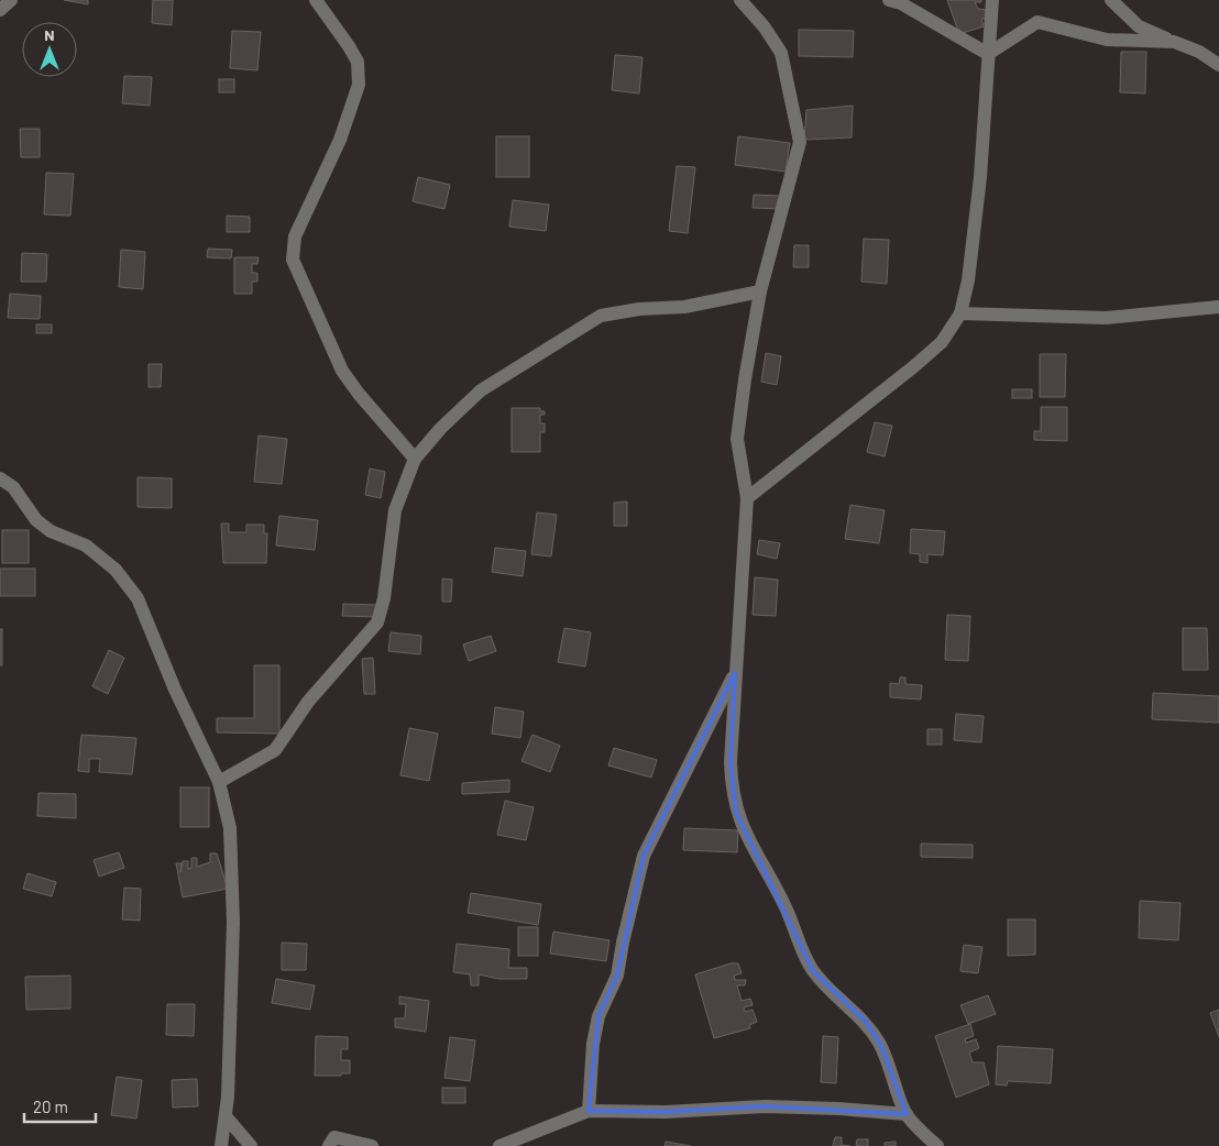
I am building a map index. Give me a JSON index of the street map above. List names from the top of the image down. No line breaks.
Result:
{"scale_bar":"20 m","north":"top"}
